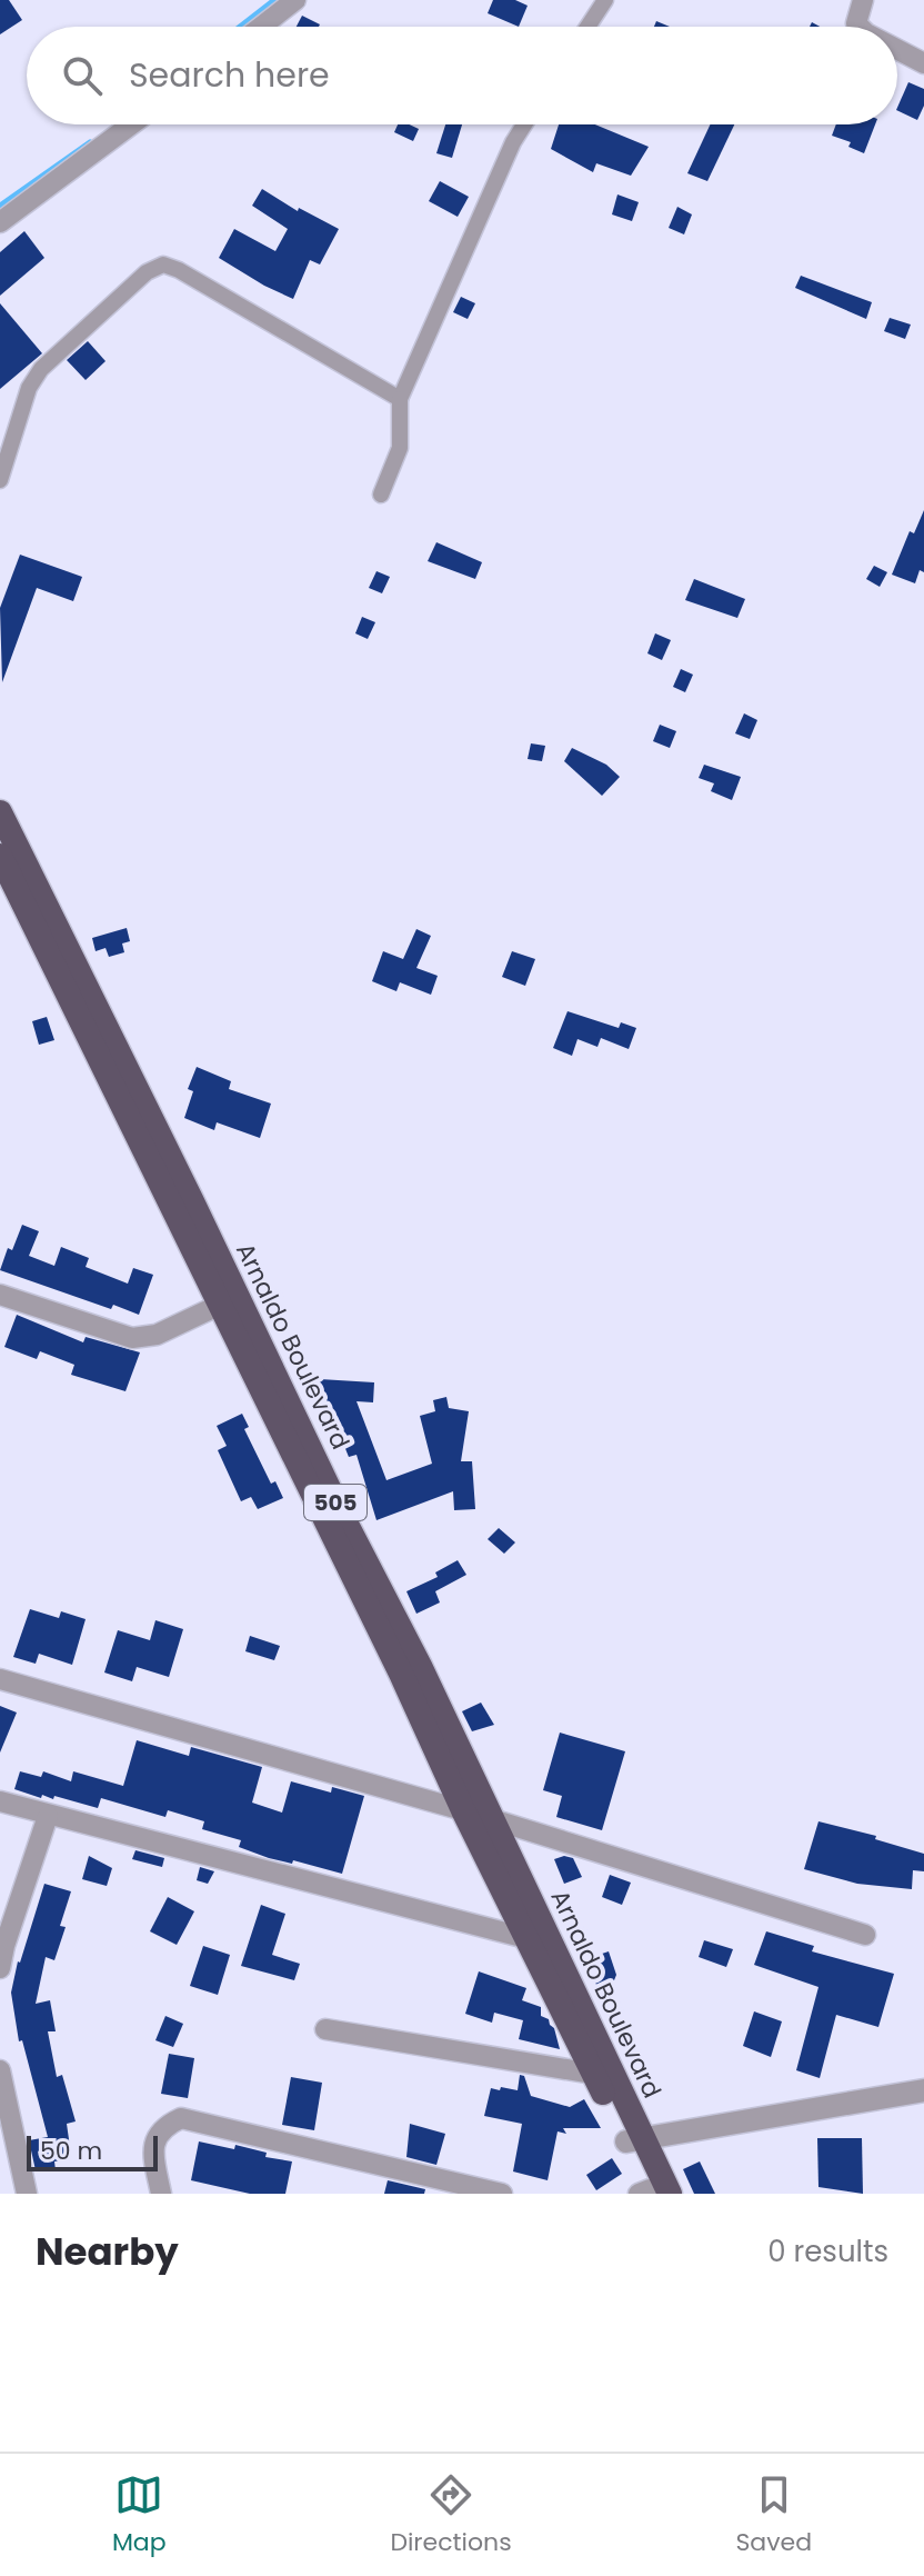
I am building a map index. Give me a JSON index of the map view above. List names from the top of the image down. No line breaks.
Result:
{"streets":{"highway":["Arnaldo Boulevard","505"]},"scale_bar":"50 m","page":{"search":"Search here","scale":"50 m","heading":["Nearby","0 results"],"nav":["Map","Directions","Saved"]}}
